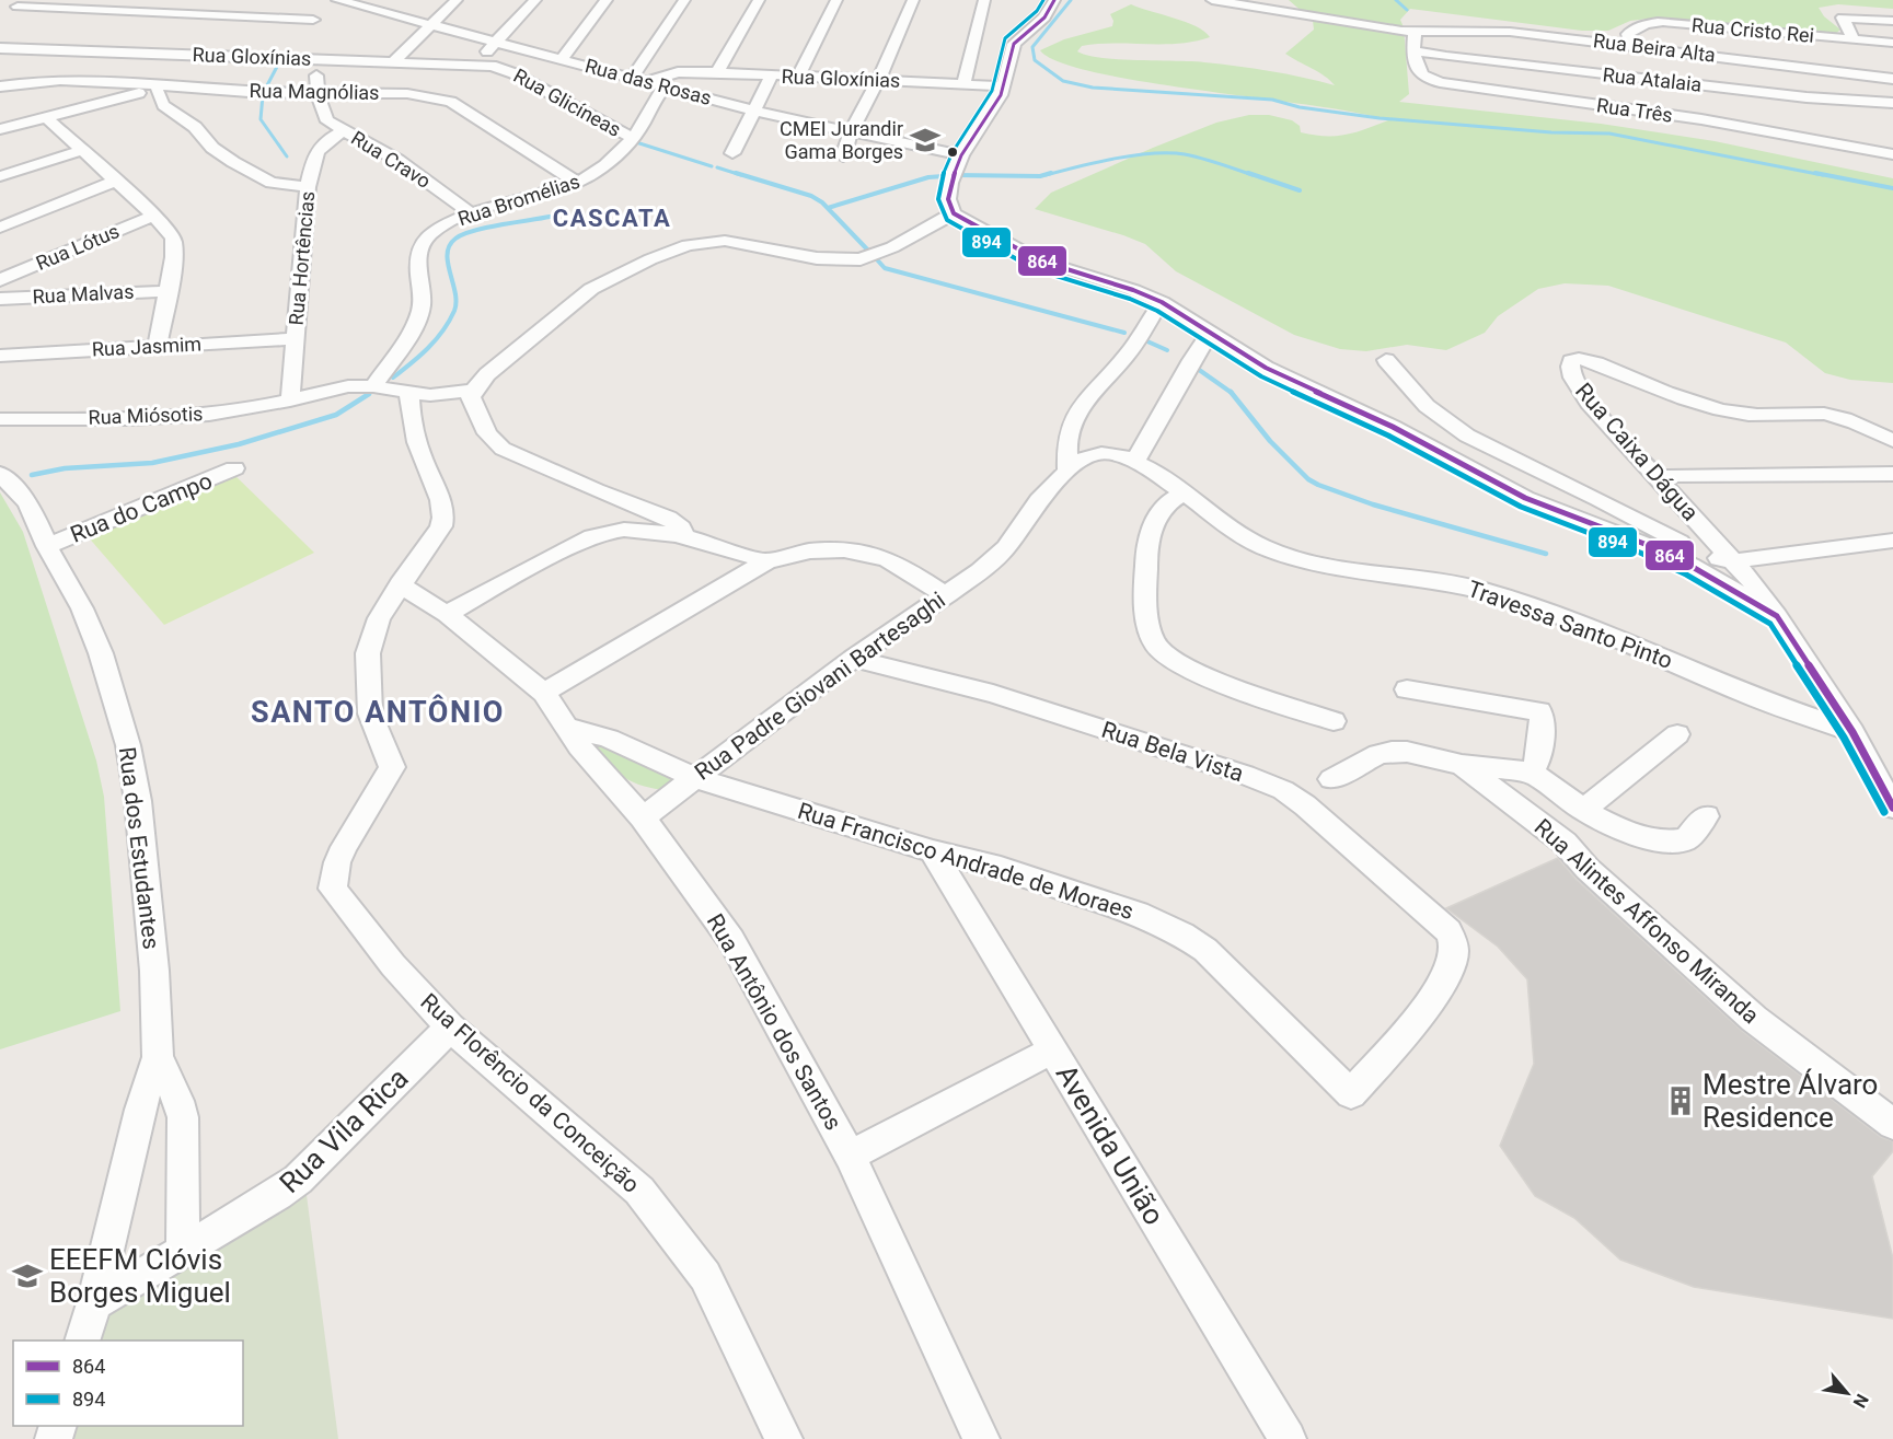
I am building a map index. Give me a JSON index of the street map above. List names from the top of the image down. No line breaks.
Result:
{"streets":{"street":["Rua Cristo Rei","Rua Beira Alta","Rua Gloxínias","Rua Atalaia","Rua das Rosas","Rua Magnólias","Rua Glicíneas","Rua Três","Rua Cravo","Rua Bromélias","Rua Lótus","Rua Hortências","Rua Malvas","Rua Jasmim","Rua Miósotis","Rua Caixa Dágua","Rua do Campo","Travessa Santo Pinto","Rua Padre Giovani Bartesaghi","Rua Bela Vista","Rua dos Estudantes","Rua Francisco Andrade de Moraes","Rua Alintes Affonso Miranda","Rua Antônio dos Santos","Rua Florêncio da Conceição","Rua Vila Rica","Avenida União"]},"crossings":[["Rua Cristo Rei","Rua Beira Alta"],["Rua Gloxínias","Rua das Rosas"],["Rua Gloxínias","Rua Glicíneas"],["Rua Gloxínias","Rua Cravo"],["Rua Atalaia","Rua Três"],["Rua das Rosas","Rua Bromélias"],["Rua Magnólias","Rua Cravo"],["Rua Magnólias","Rua Bromélias"],["Rua Glicíneas","Rua Bromélias"],["Rua Cravo","Rua Bromélias"],["Rua Cravo","Rua Hortências"],["Rua Hortências","Rua Jasmim"],["Rua Hortências","Rua Miósotis"],["Rua Caixa Dágua","Travessa Santo Pinto"],["Rua do Campo","Rua dos Estudantes"],["Travessa Santo Pinto","Rua Padre Giovani Bartesaghi"],["Rua Padre Giovani Bartesaghi","Rua Bela Vista"],["Rua Padre Giovani Bartesaghi","Rua Francisco Andrade de Moraes"],["Rua Padre Giovani Bartesaghi","Rua Antônio dos Santos"],["Rua Bela Vista","Rua Francisco Andrade de Moraes"],["Rua dos Estudantes","Rua Vila Rica"],["Rua Francisco Andrade de Moraes","Rua Antônio dos Santos"],["Rua Francisco Andrade de Moraes","Avenida União"],["Rua Antônio dos Santos","Rua Florêncio da Conceição"],["Rua Florêncio da Conceição","Rua Vila Rica"]],"districts":["CASCATA","SANTO ANTÔNIO"],"places":{"school or university":["CMEI Jurandir Gama Borges","EEEFM Clóvis Borges Miguel"],"building":["Mestre Álvaro Residence"]},"lines":["transit line 864","transit line 894"],"legend":["864","894"],"north":"bottom right"}
